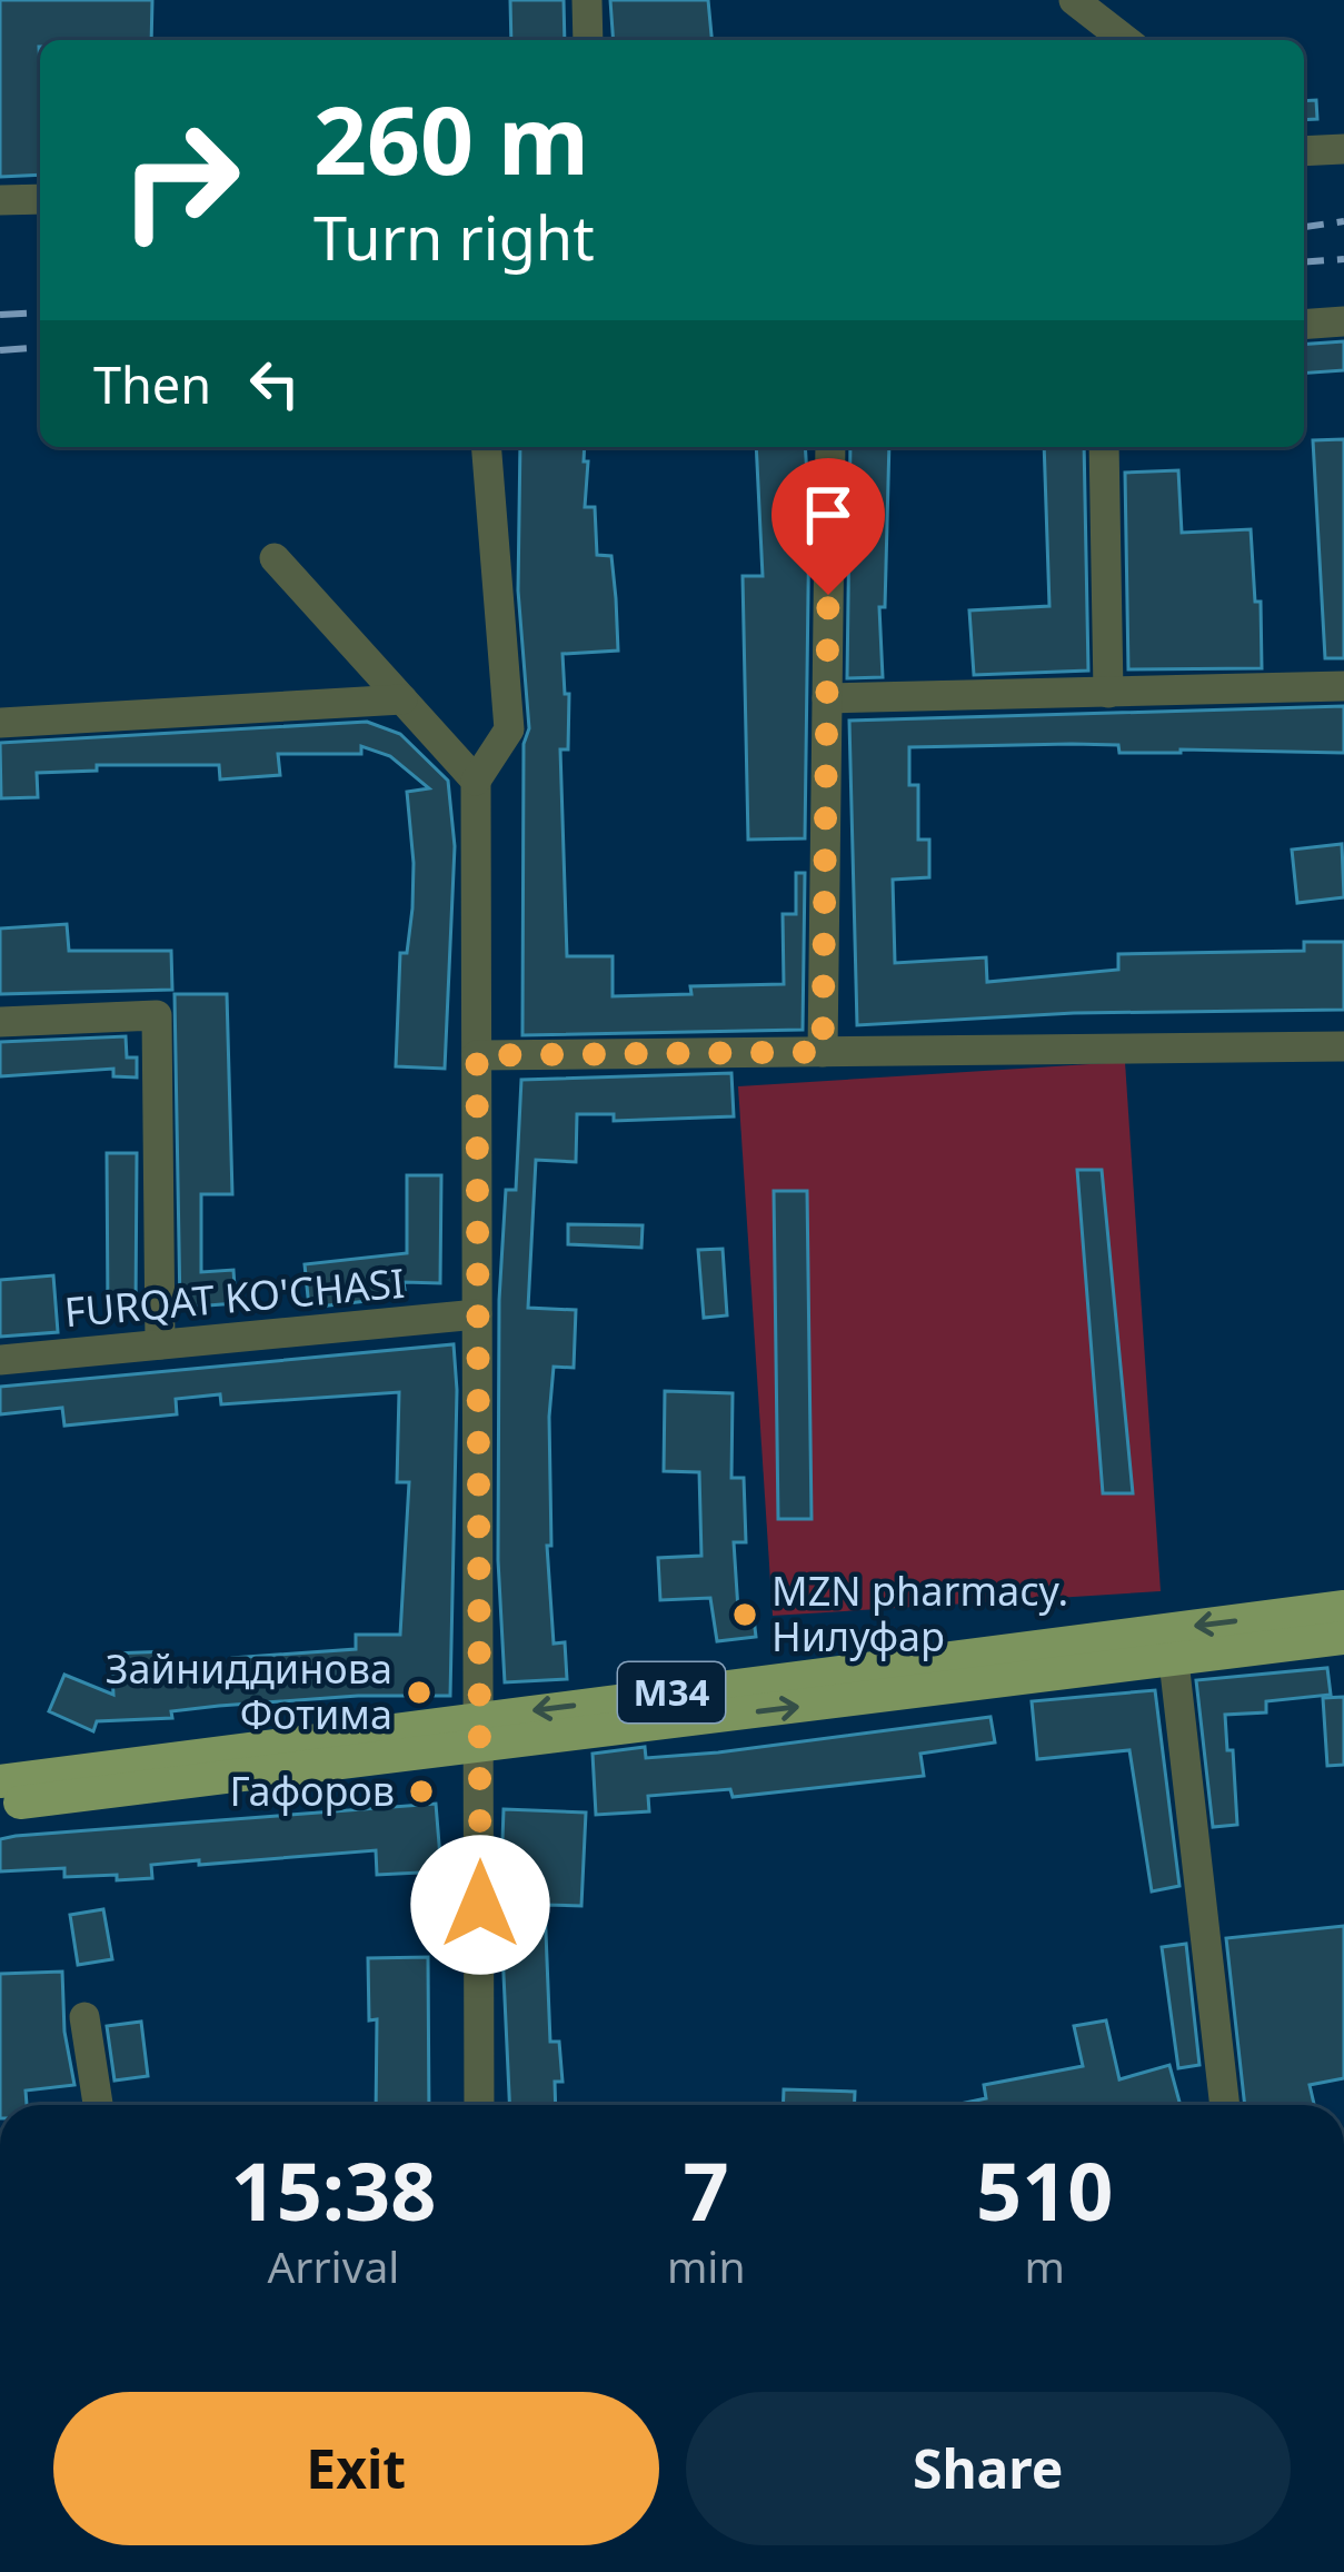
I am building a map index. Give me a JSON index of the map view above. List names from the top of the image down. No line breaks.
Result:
{"streets":{"main road":["M34"],"street":["FURQAT KO'CHASI"]},"places":["MZN pharmacy. Нилуфар","Зайниддинова Фотима","Гафоров"],"page":{"turn":["260 m","Turn right"],"then":"Then","eta":["15:38","Arrival","7","min","510","m"],"buttons":["Exit","Share"]}}
